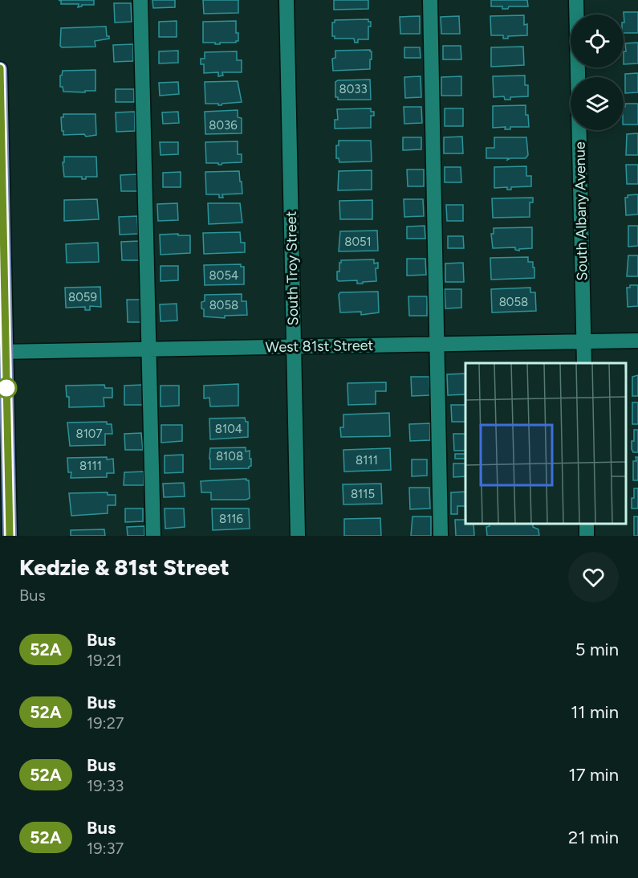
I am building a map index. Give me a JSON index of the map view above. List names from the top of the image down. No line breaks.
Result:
{"streets":{"street":["South Albany Avenue","South Troy Street","West 81st Street"]},"crossings":[["South Albany Avenue","West 81st Street"],["South Troy Street","West 81st Street"]],"lines":["bus line 52A"],"house_numbers":["8033","8036","8051","8054","8059","8058","8058","8104","8107","8108","8111","8111","8115","8116"],"page":{"heading":["Kedzie & 81st Street","Bus"],"list":[{"mark":"52A","name":"Bus","note":"19:21","value":"5 min"},{"mark":"52A","name":"Bus","note":"19:27","value":"11 min"},{"mark":"52A","name":"Bus","note":"19:33","value":"17 min"},{"mark":"52A","name":"Bus","note":"19:37","value":"21 min"}]}}
